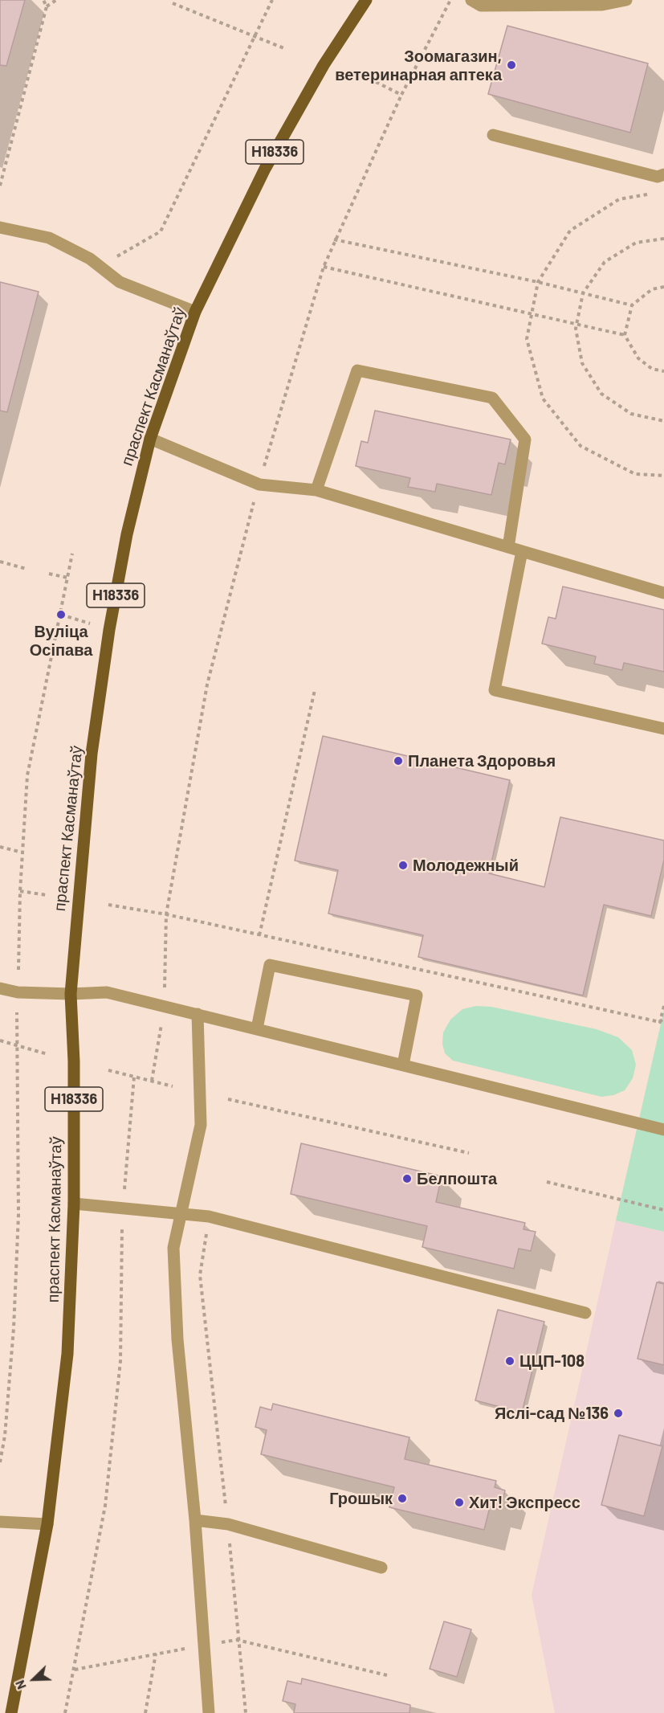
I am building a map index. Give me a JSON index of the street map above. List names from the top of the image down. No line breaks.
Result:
{"streets":{"main road":["Н18336","праспект Касманаўтаў"]},"places":["Зоомагазин, ветеринарная аптека","Вуліца Осіпава","Планета Здоровья","Молодежный","Белпошта","ЦЦП-108","Яслі-сад №136","Грошык","Хит! Экспресс"],"north":"bottom left"}
